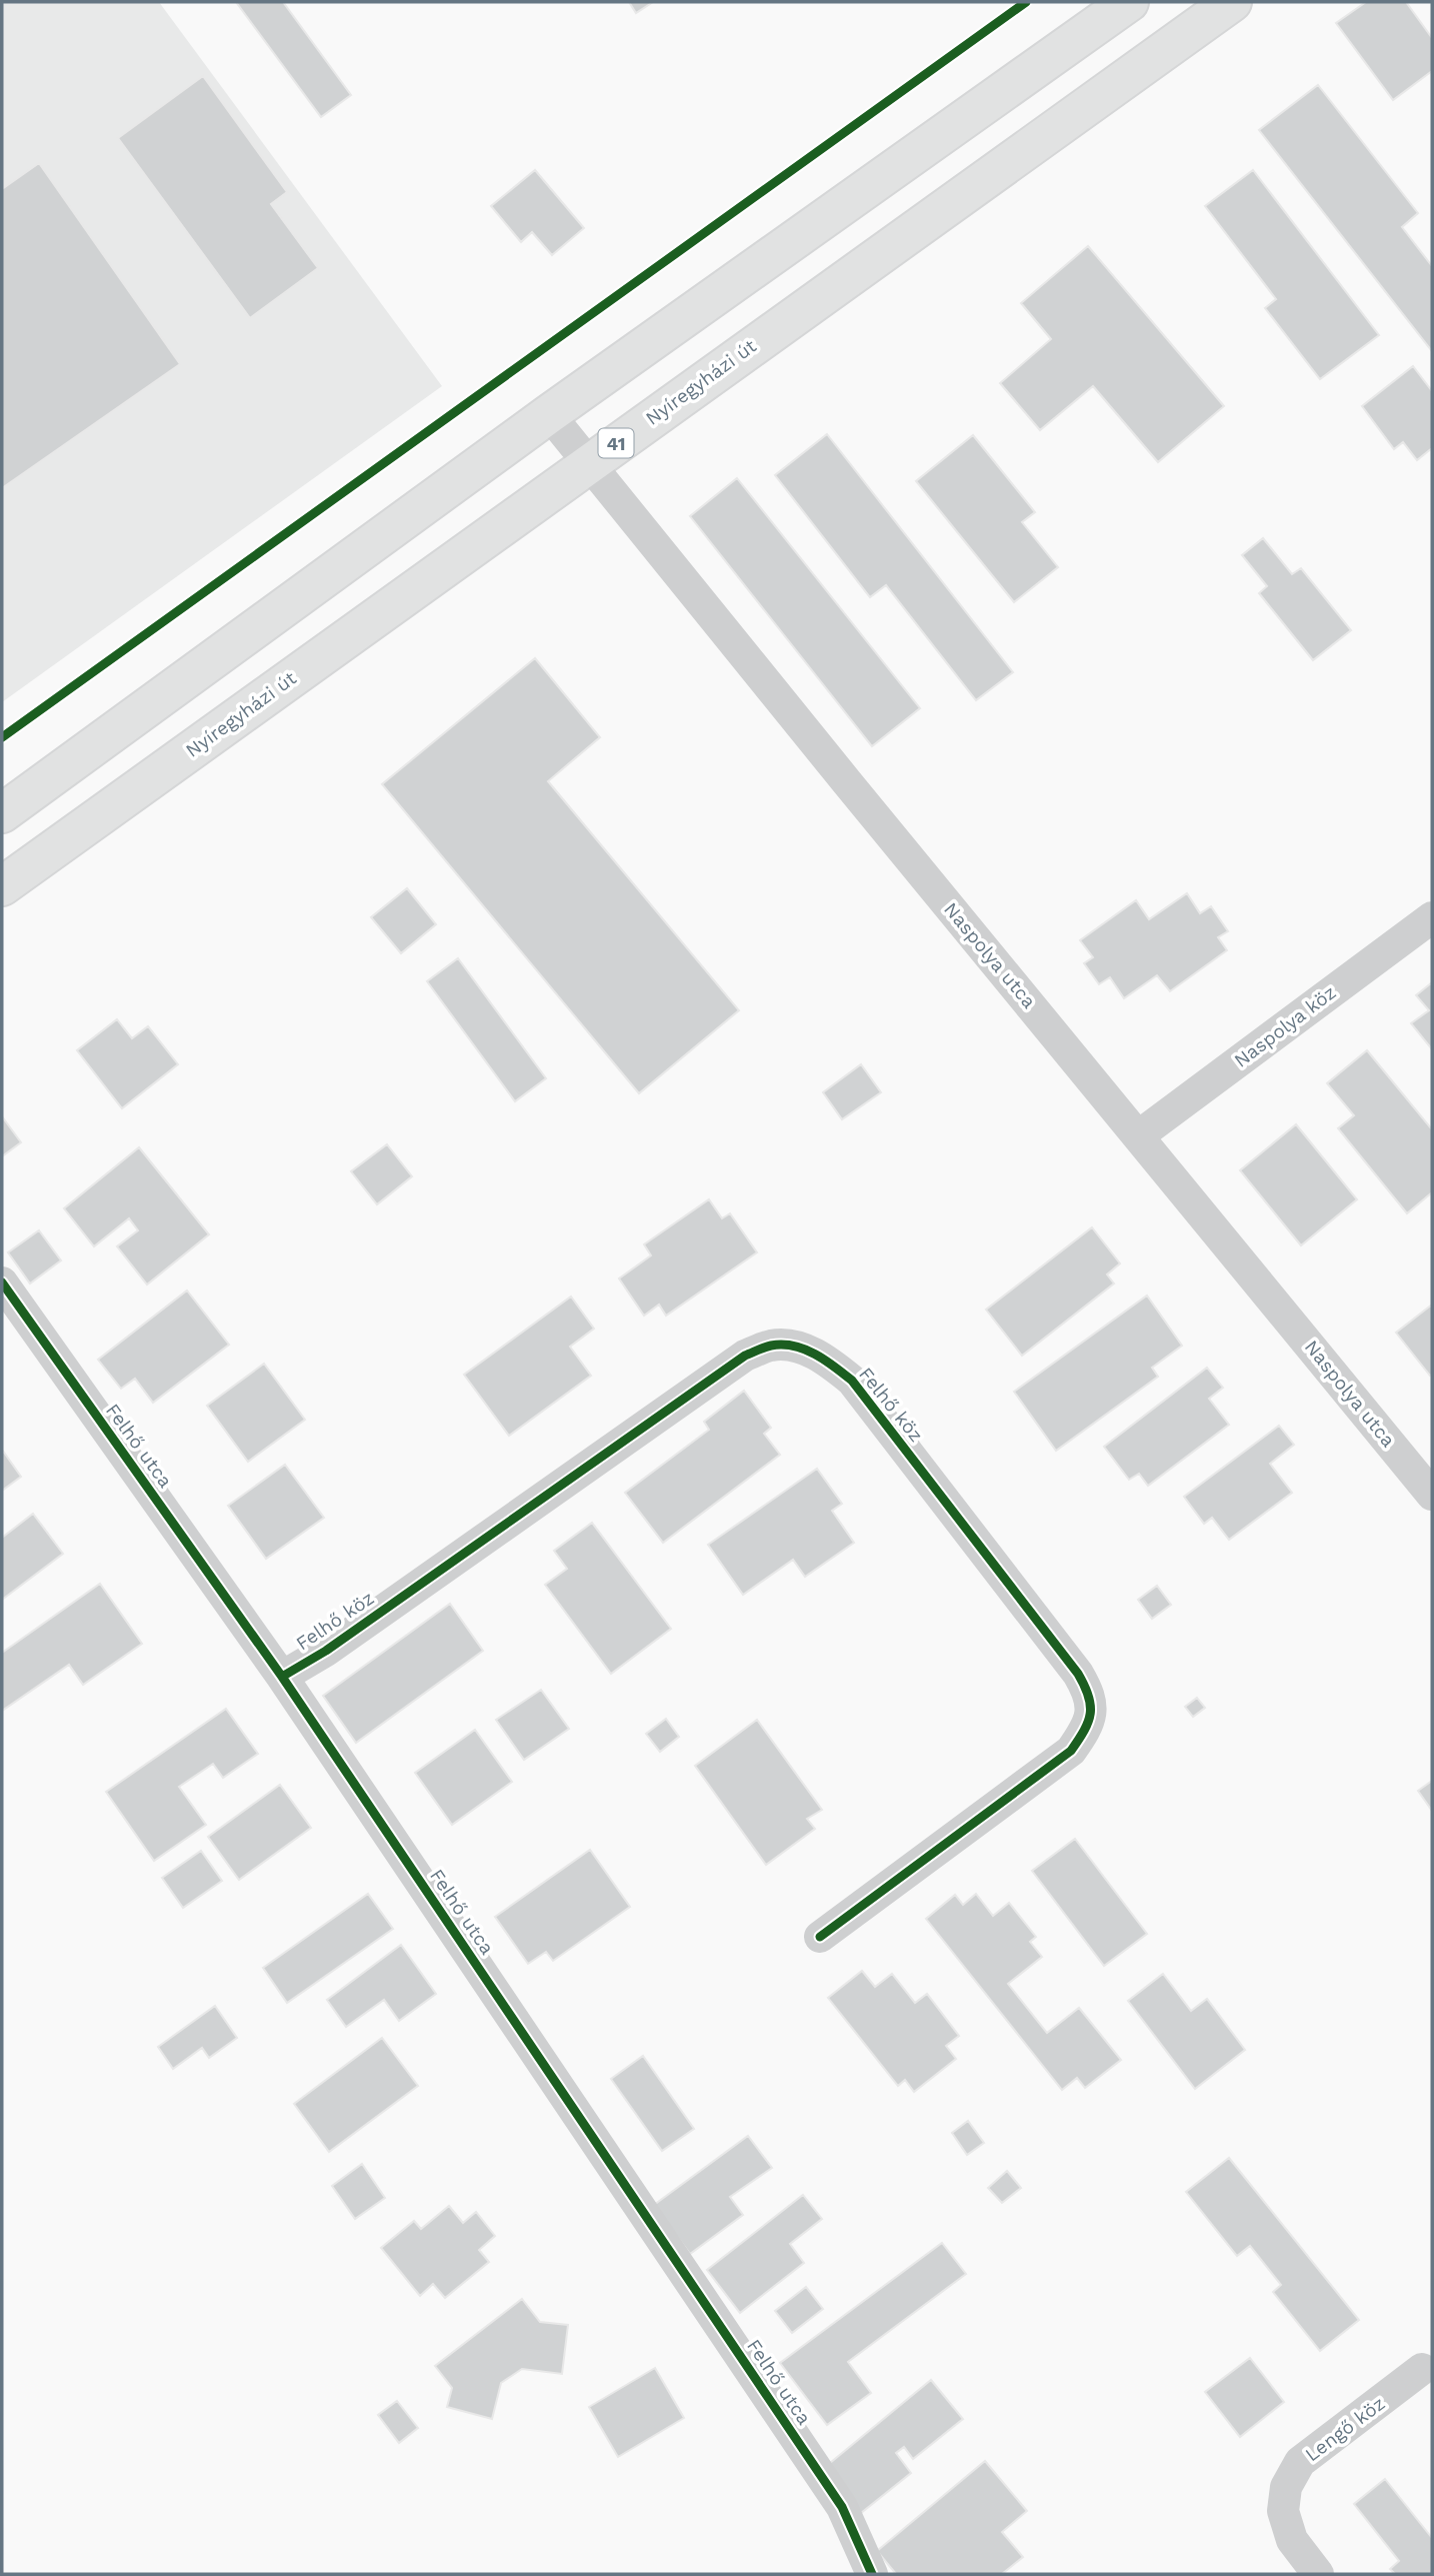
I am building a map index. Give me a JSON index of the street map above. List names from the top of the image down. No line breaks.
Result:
{"streets":{"main road":["Nyíregyházi út","41"],"street":["Naspolya utca","Naspolya köz","Felhő köz","Felhő utca","Lengő köz"]},"crossings":[["Nyíregyházi út","Naspolya utca"],["Naspolya utca","Naspolya köz"],["Felhő köz","Felhő utca"]]}
